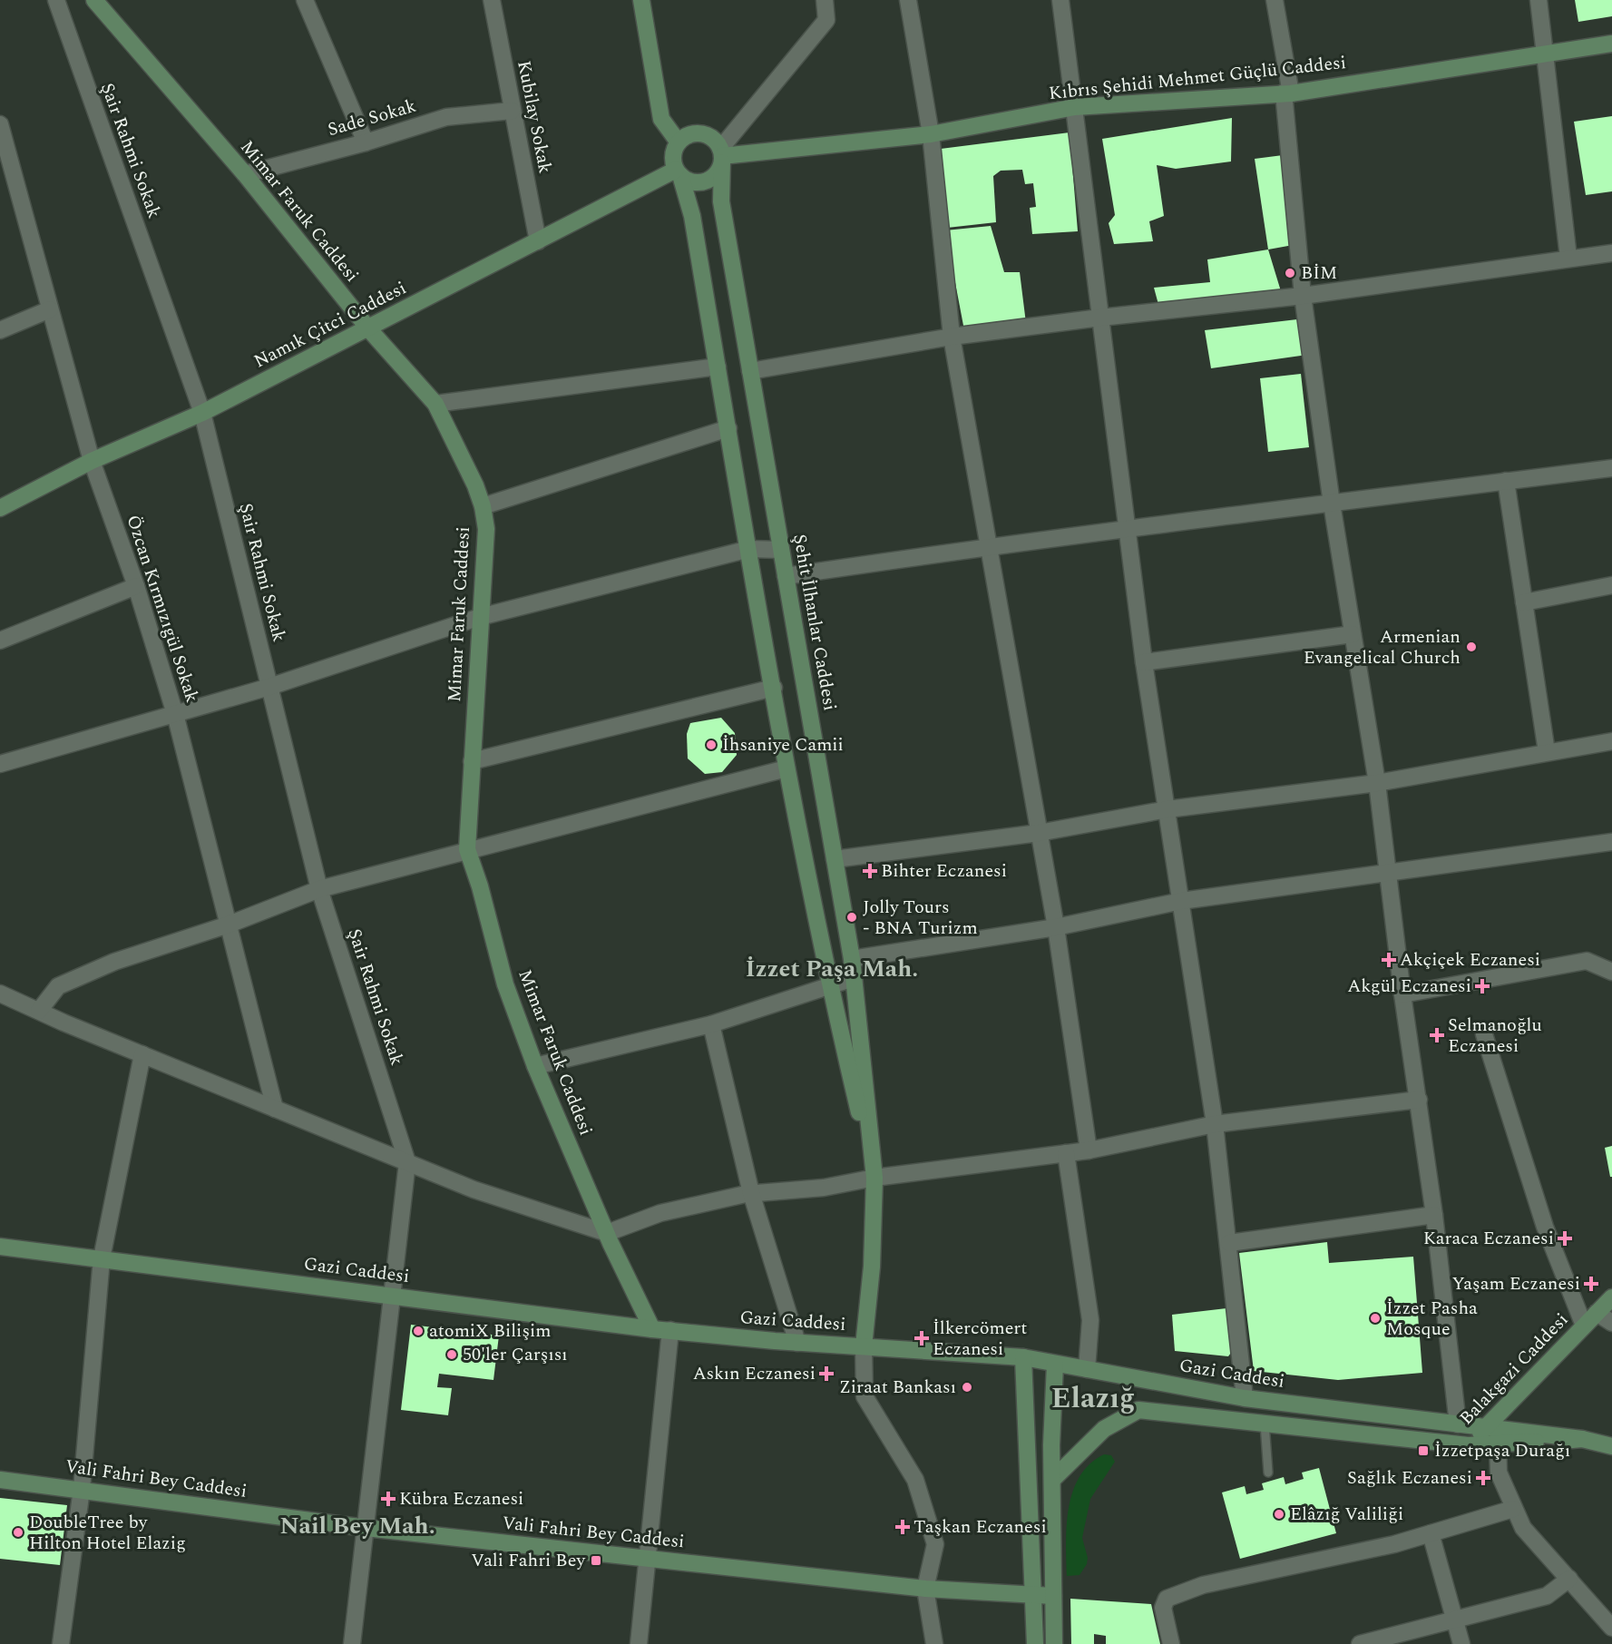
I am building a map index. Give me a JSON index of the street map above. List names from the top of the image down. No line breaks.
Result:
{"streets":{"street":["Kıbrıs Şehidi Mehmet Güçlü Caddesi","Kubilay Sokak","Sade Sokak","Şair Rahmi Sokak","Mimar Faruk Caddesi","Namık Çitci Caddesi","Özcan Kırmızıgül Sokak","Şehit İlhanlar Caddesi","Gazi Caddesi","Balakgazi Caddesi","Vali Fahri Bey Caddesi"]},"crossings":[["Kıbrıs Şehidi Mehmet Güçlü Caddesi","Namık Çitci Caddesi"],["Kıbrıs Şehidi Mehmet Güçlü Caddesi","Şehit İlhanlar Caddesi"],["Kubilay Sokak","Sade Sokak"],["Kubilay Sokak","Namık Çitci Caddesi"],["Sade Sokak","Mimar Faruk Caddesi"],["Şair Rahmi Sokak","Namık Çitci Caddesi"],["Mimar Faruk Caddesi","Namık Çitci Caddesi"],["Mimar Faruk Caddesi","Gazi Caddesi"],["Namık Çitci Caddesi","Özcan Kırmızıgül Sokak"],["Namık Çitci Caddesi","Şehit İlhanlar Caddesi"],["Gazi Caddesi","Balakgazi Caddesi"]],"districts":["İzzet Paşa Mah.","Elazığ","Nail Bey Mah."],"places":{"other":["BİM","Armenian Evangelical Church","İhsaniye Camii","Jolly Tours - BNA Turizm","İzzet Pasha Mosque","atomiX Bilişim","50'ler Çarşısı","Ziraat Bankası","Elâzığ Valiliği","DoubleTree by Hilton Hotel Elazig"],"health":["Bihter Eczanesi","Akçiçek Eczanesi","Akgül Eczanesi","Selmanoğlu Eczanesi","Karaca Eczanesi","Yaşam Eczanesi","İlkercömert Eczanesi","Askın Eczanesi","Sağlık Eczanesi","Kübra Eczanesi","Taşkan Eczanesi"],"transit":["İzzetpaşa Durağı","Vali Fahri Bey"]}}
